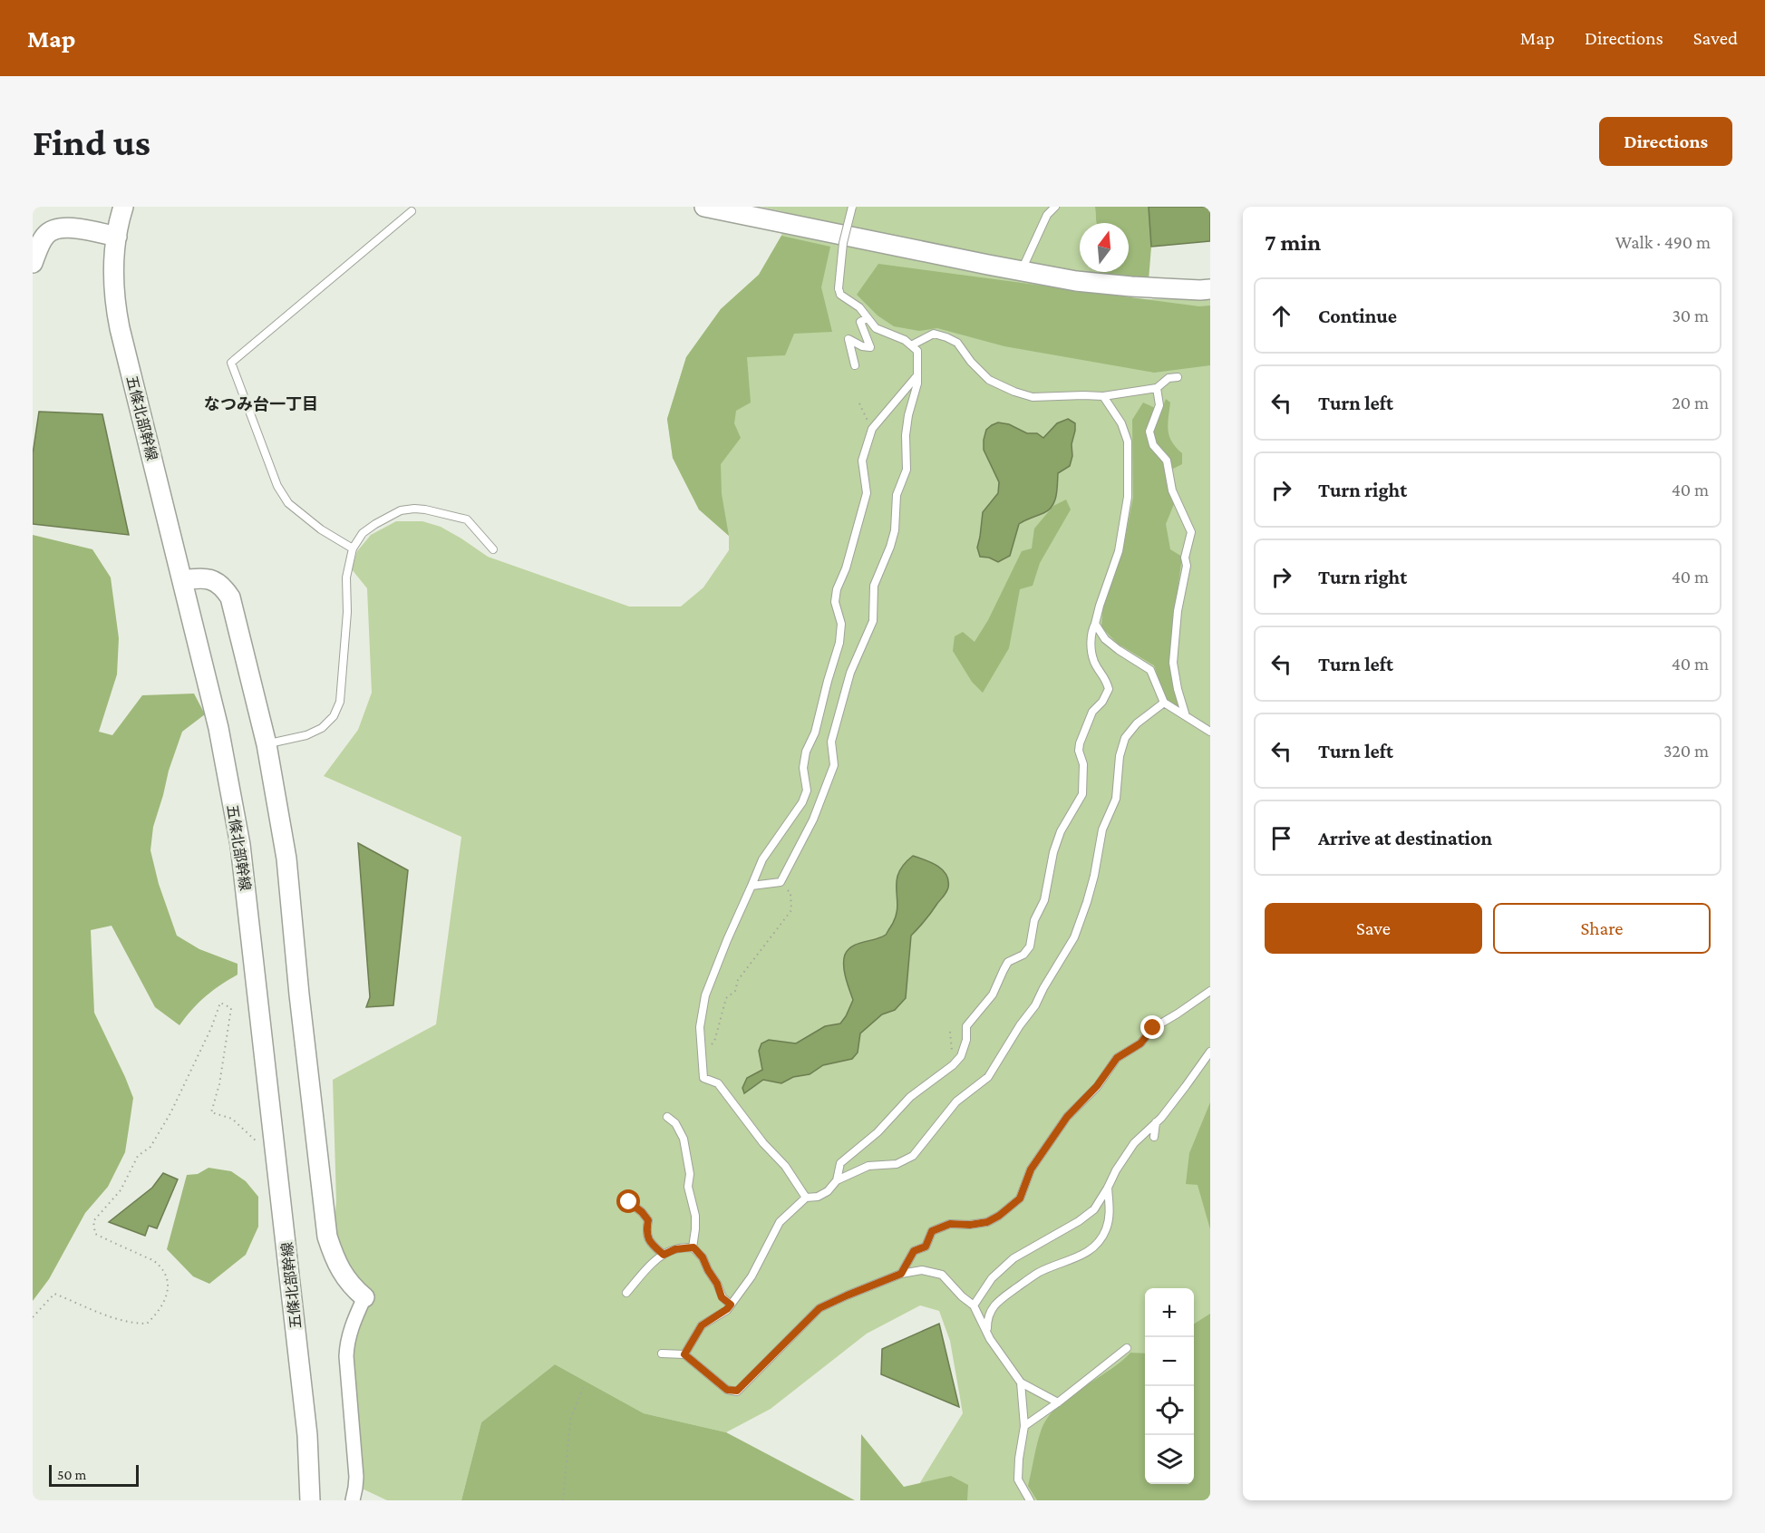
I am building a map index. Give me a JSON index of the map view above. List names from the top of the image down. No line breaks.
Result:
{"streets":{"street":["五條北部幹線"]},"districts":["なつみ台一丁目"],"scale_bar":"50 m","north":"top","page":{"header":"Map","nav":["Map","Directions","Saved"],"buttons":["Directions",["Save","Share"]],"title":"Find us","heading":["7 min","Walk · 490 m"],"list":[["Continue","30 m"],["Turn left","20 m"],["Turn right","40 m"],["Turn right","40 m"],["Turn left","40 m"],["Turn left","320 m"],"Arrive at destination"],"map_buttons":["+","−"],"scale":"50 m"}}
